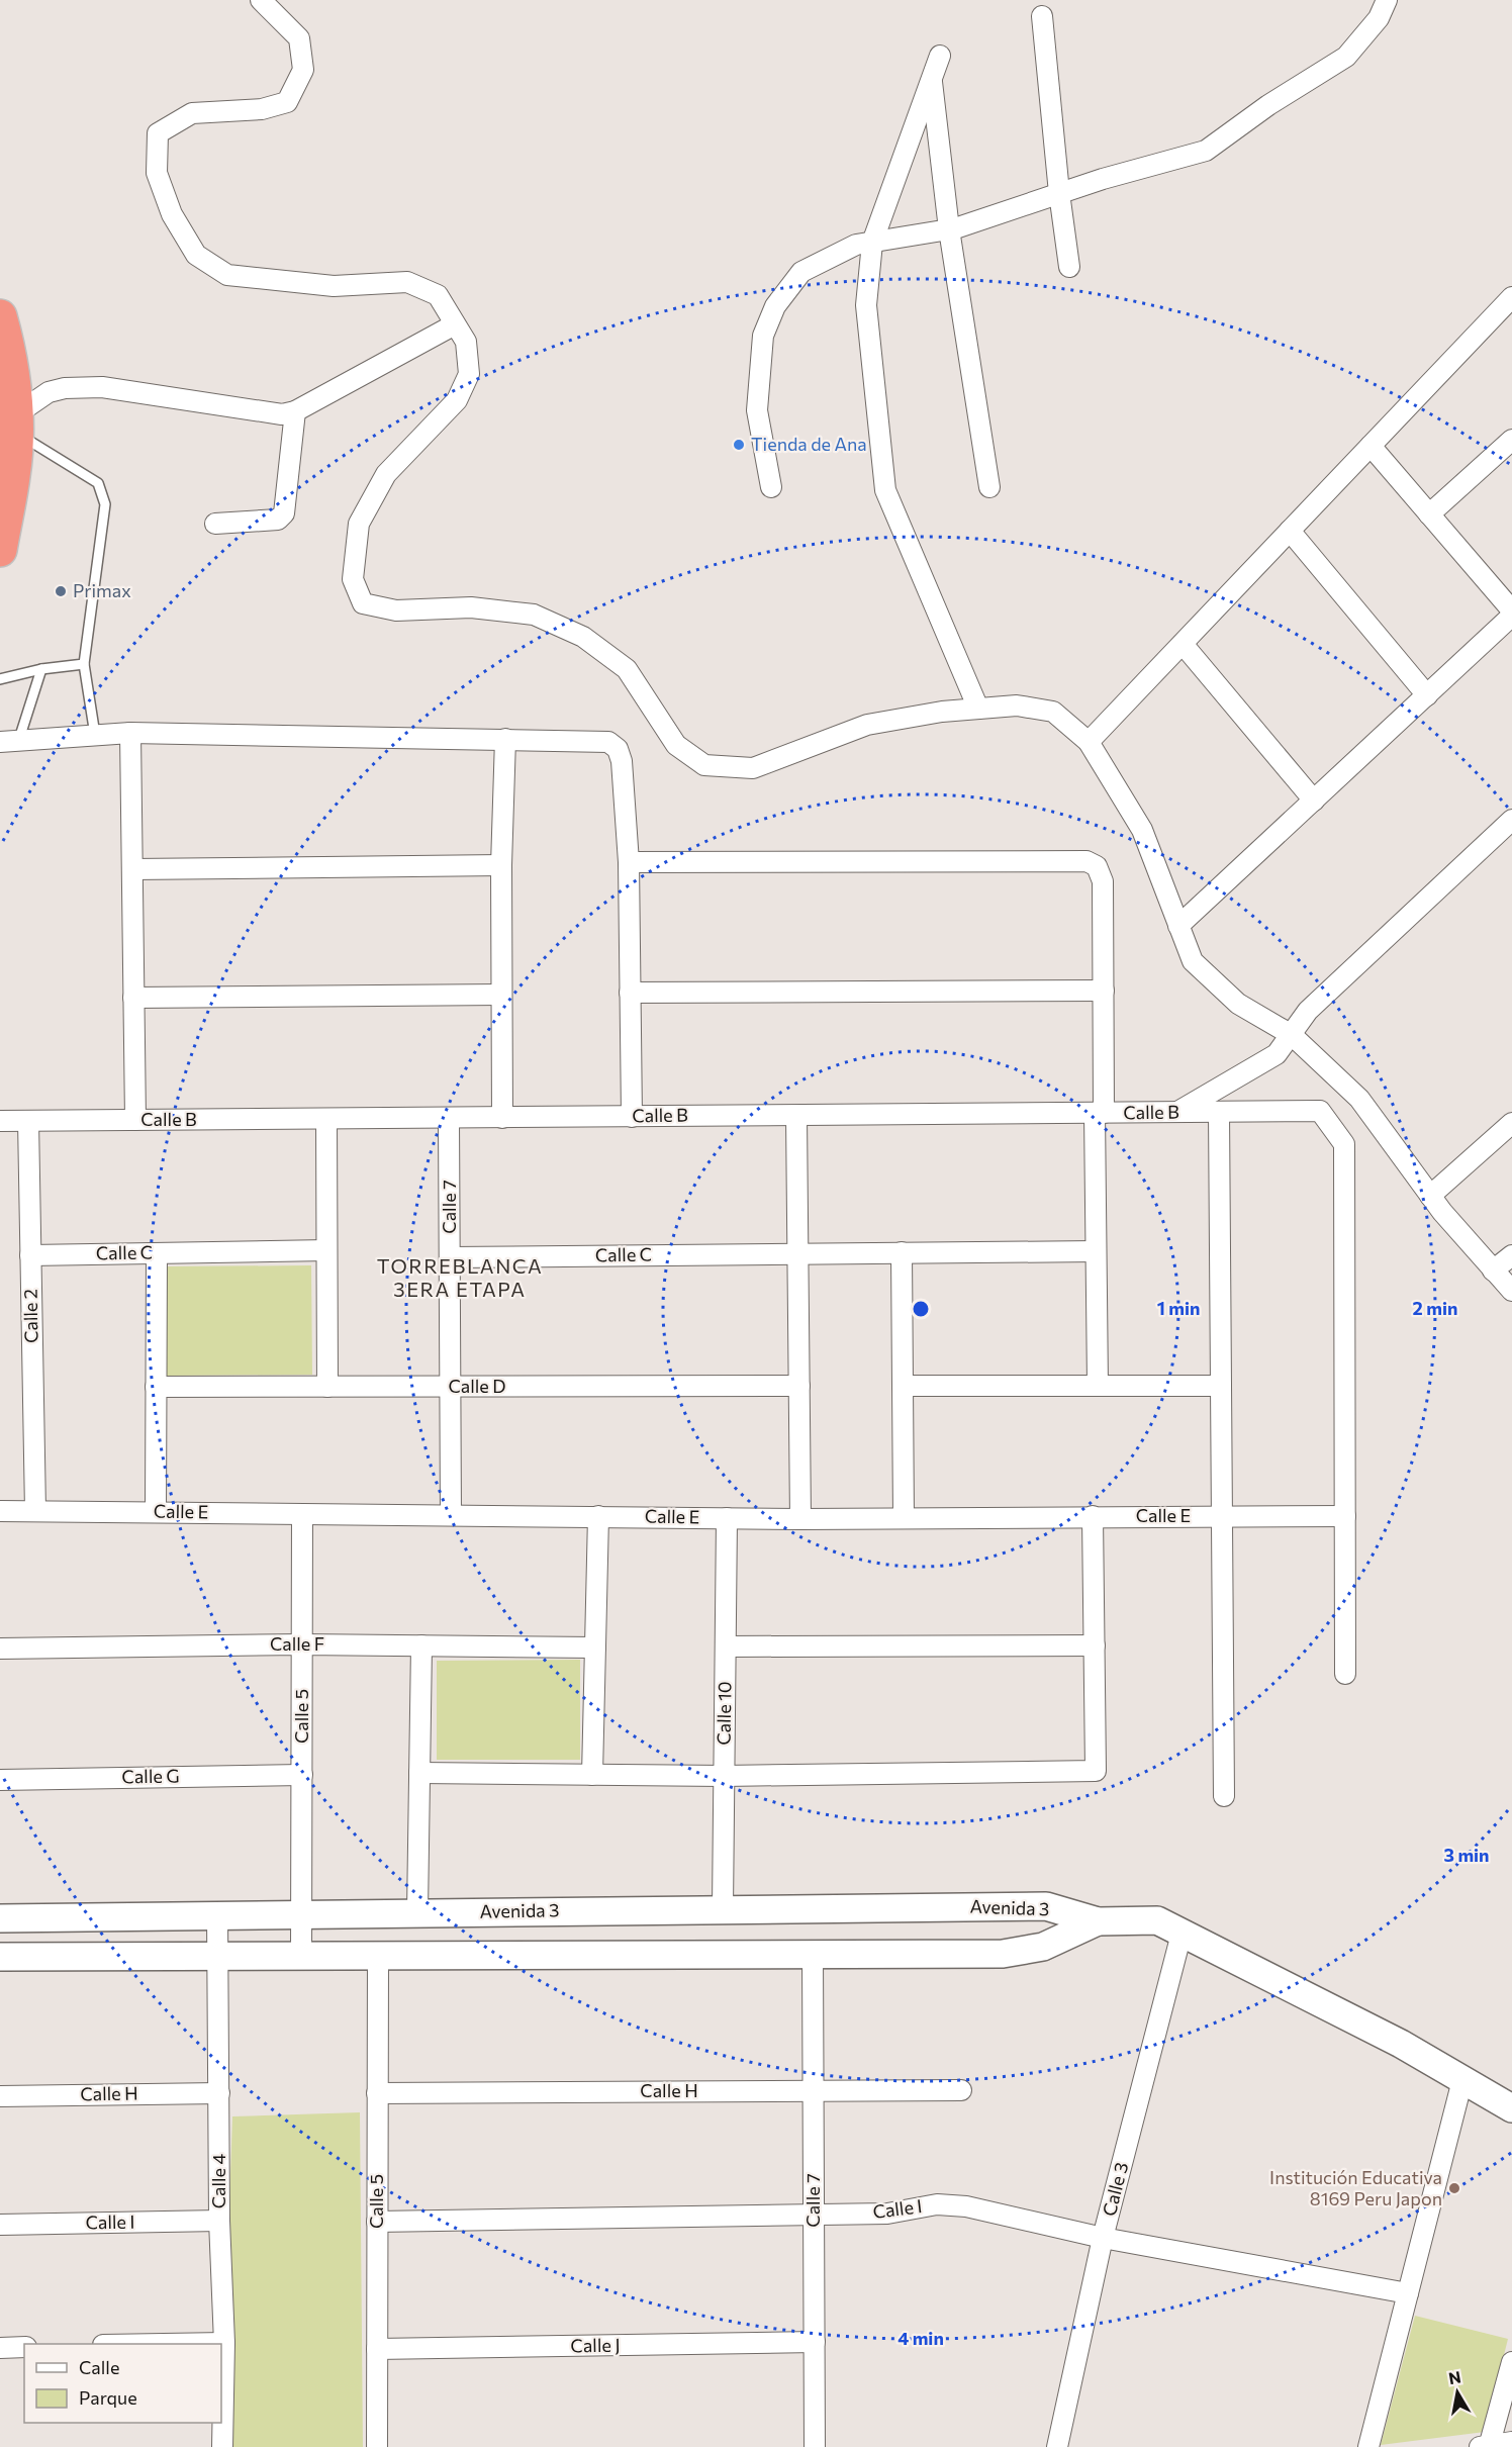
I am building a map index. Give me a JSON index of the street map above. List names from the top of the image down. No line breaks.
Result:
{"streets":{"street":["Calle B","Calle 7","Calle C","Calle 2","Calle D","Calle E","Calle F","Calle 10","Calle 5","Calle G","Avenida 3","Calle H","Calle 4","Calle 3","Calle I","Calle J"]},"crossings":[["Calle B","Calle 7"],["Calle B","Calle 2"],["Calle B","Calle E"],["Calle 7","Calle C"],["Calle 7","Calle D"],["Calle 7","Calle E"],["Calle 7","Avenida 3"],["Calle 7","Calle H"],["Calle 7","Calle I"],["Calle 7","Calle J"],["Calle C","Calle 2"],["Calle 2","Calle E"],["Calle E","Calle 10"],["Calle E","Calle 5"],["Calle F","Calle 5"],["Calle 10","Avenida 3"],["Calle 5","Calle G"],["Calle 5","Avenida 3"],["Calle 5","Calle H"],["Calle 5","Calle I"],["Calle 5","Calle J"],["Avenida 3","Calle 4"],["Calle H","Calle 4"],["Calle 4","Calle I"],["Calle 3","Calle I"]],"districts":["TORREBLANCA 3ERA ETAPA"],"places":["Tienda de Ana","Primax","Institución Educativa 8169 Peru Japon"],"legend":["Calle","Parque"],"north":"top","rings":["1 min","2 min","3 min","4 min"]}
